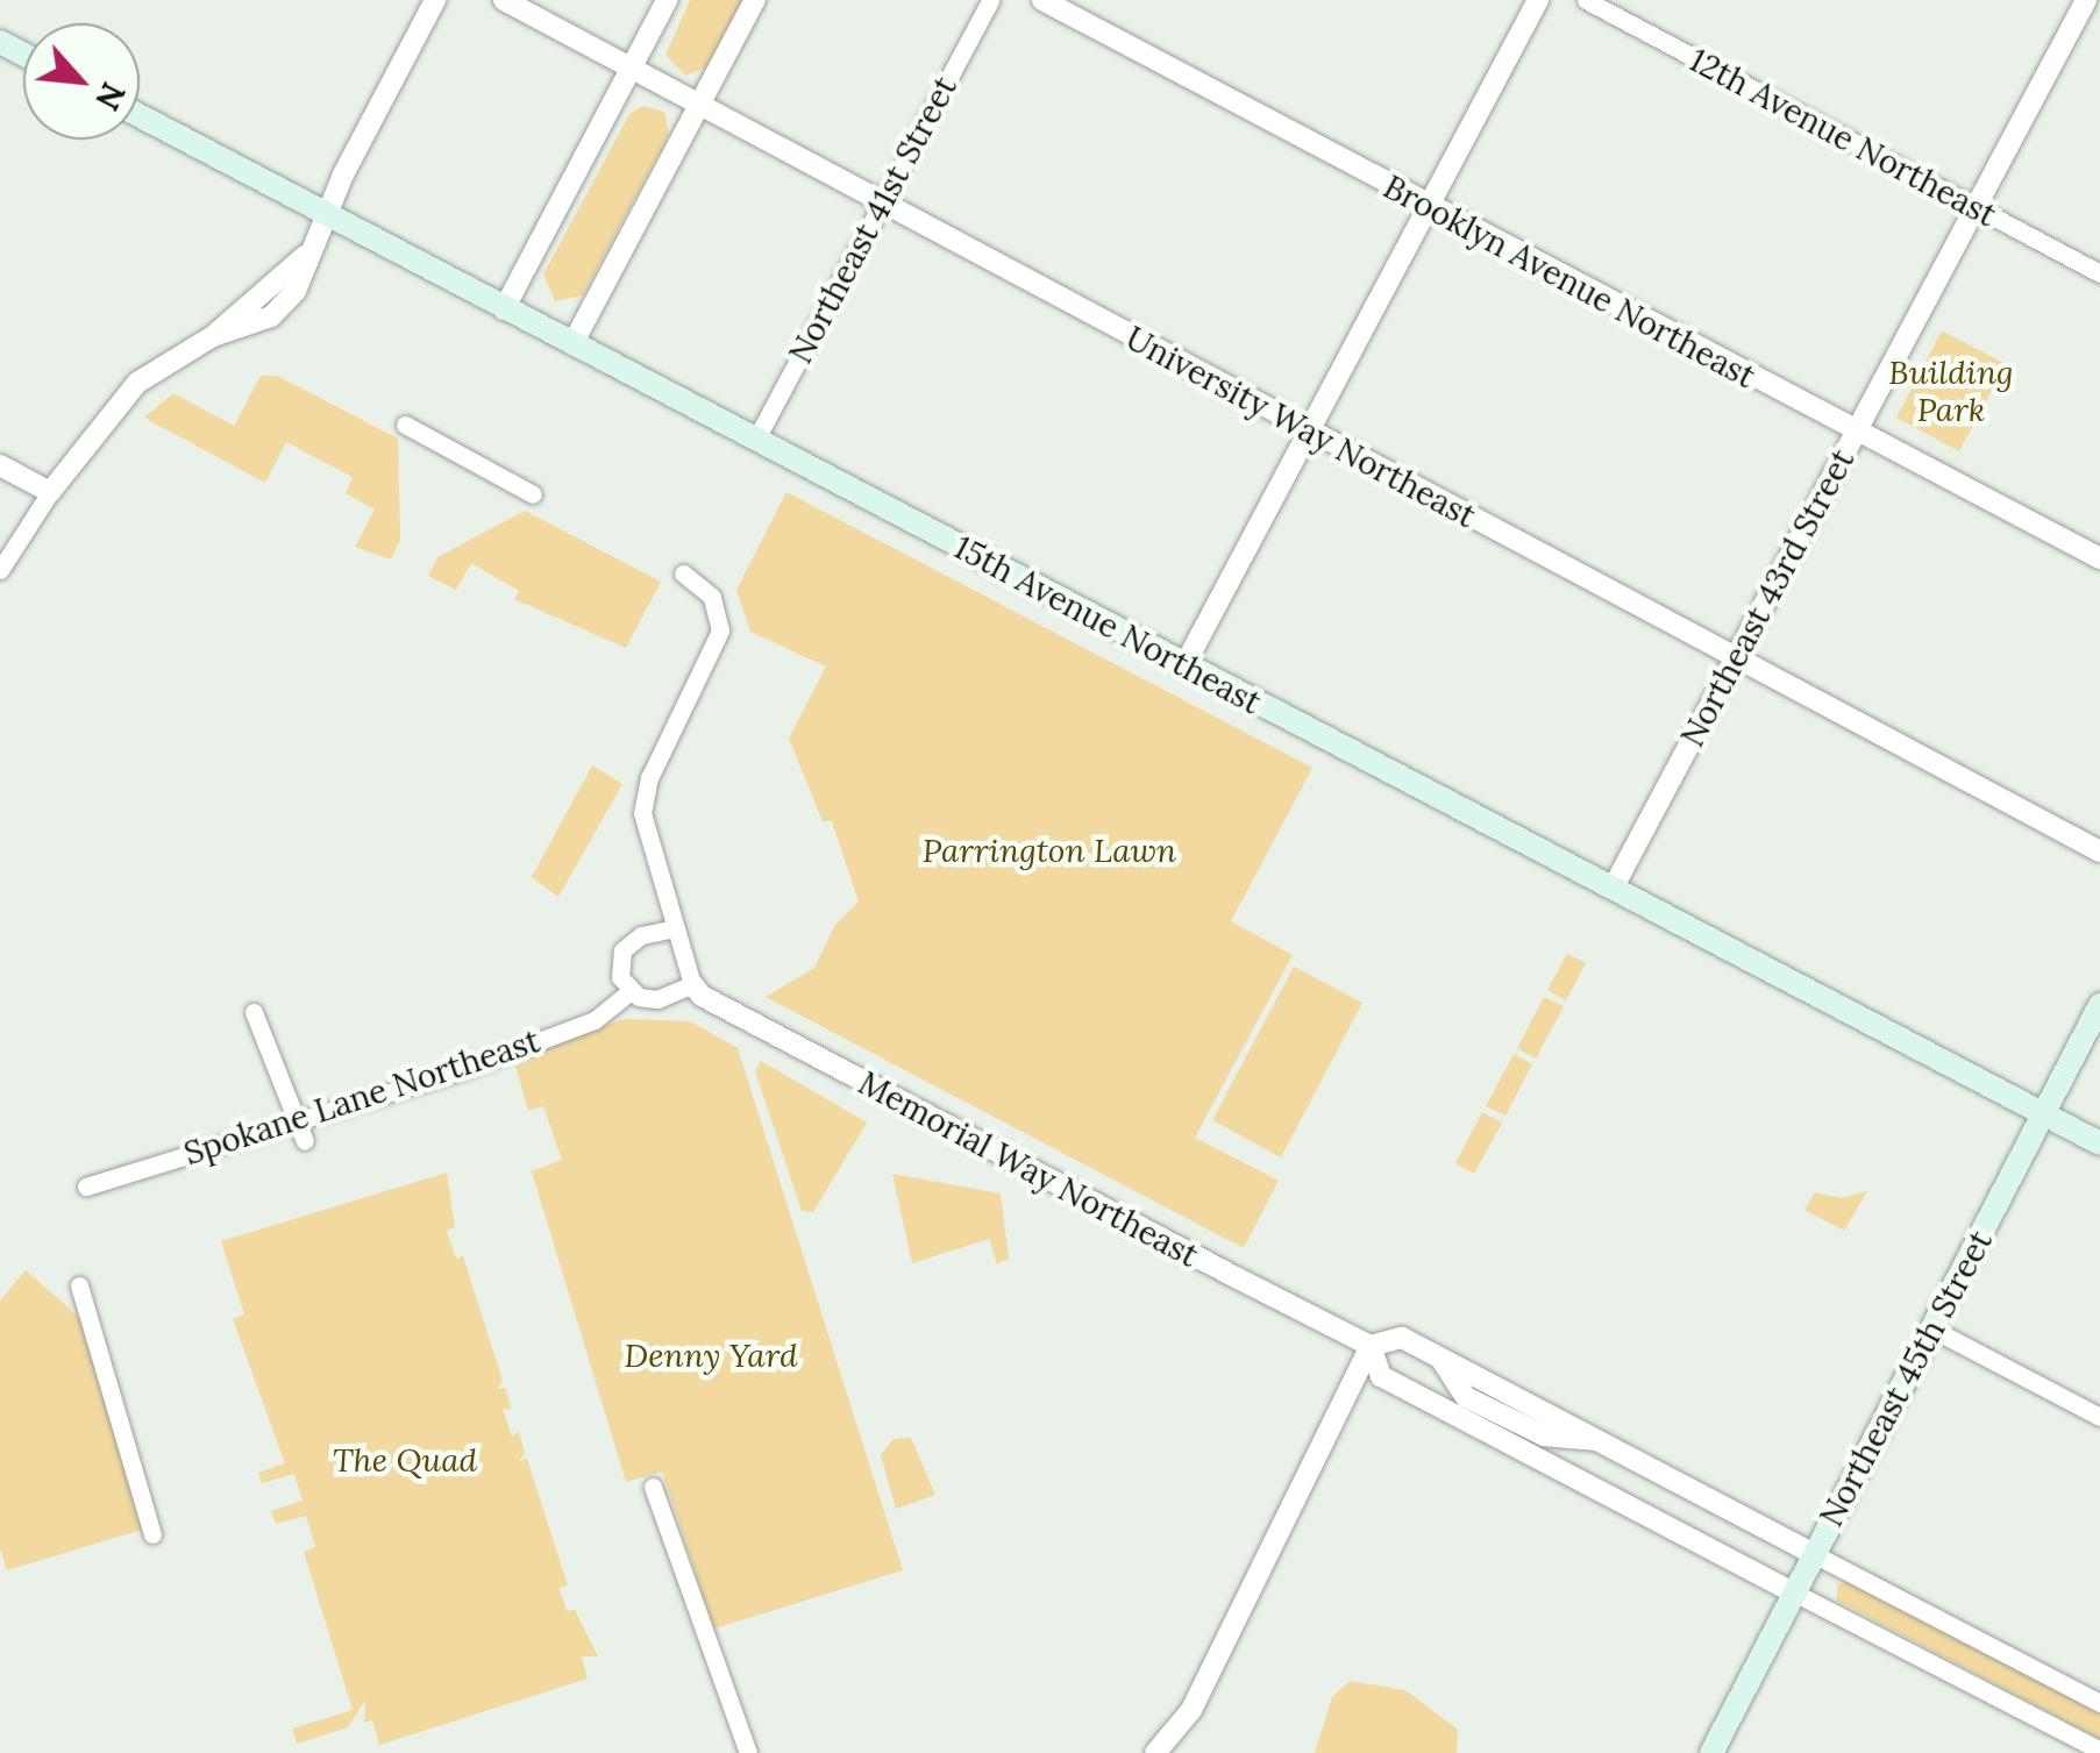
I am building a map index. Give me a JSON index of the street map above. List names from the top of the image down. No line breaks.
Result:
{"streets":{"main road":["15th Avenue Northeast","Northeast 45th Street"],"street":["12th Avenue Northeast","Northeast 41st Street","Brooklyn Avenue Northeast","University Way Northeast","Northeast 43rd Street","Spokane Lane Northeast","Memorial Way Northeast"]},"crossings":[["12th Avenue Northeast","Northeast 43rd Street"],["Northeast 41st Street","University Way Northeast"],["Northeast 41st Street","15th Avenue Northeast"],["Brooklyn Avenue Northeast","Northeast 43rd Street"],["University Way Northeast","Northeast 43rd Street"],["Northeast 43rd Street","15th Avenue Northeast"],["15th Avenue Northeast","Northeast 45th Street"],["Spokane Lane Northeast","Memorial Way Northeast"],["Memorial Way Northeast","Northeast 45th Street"]],"parks":["Building Park","Parrington Lawn","Denny Yard","The Quad"],"north":"bottom right"}
